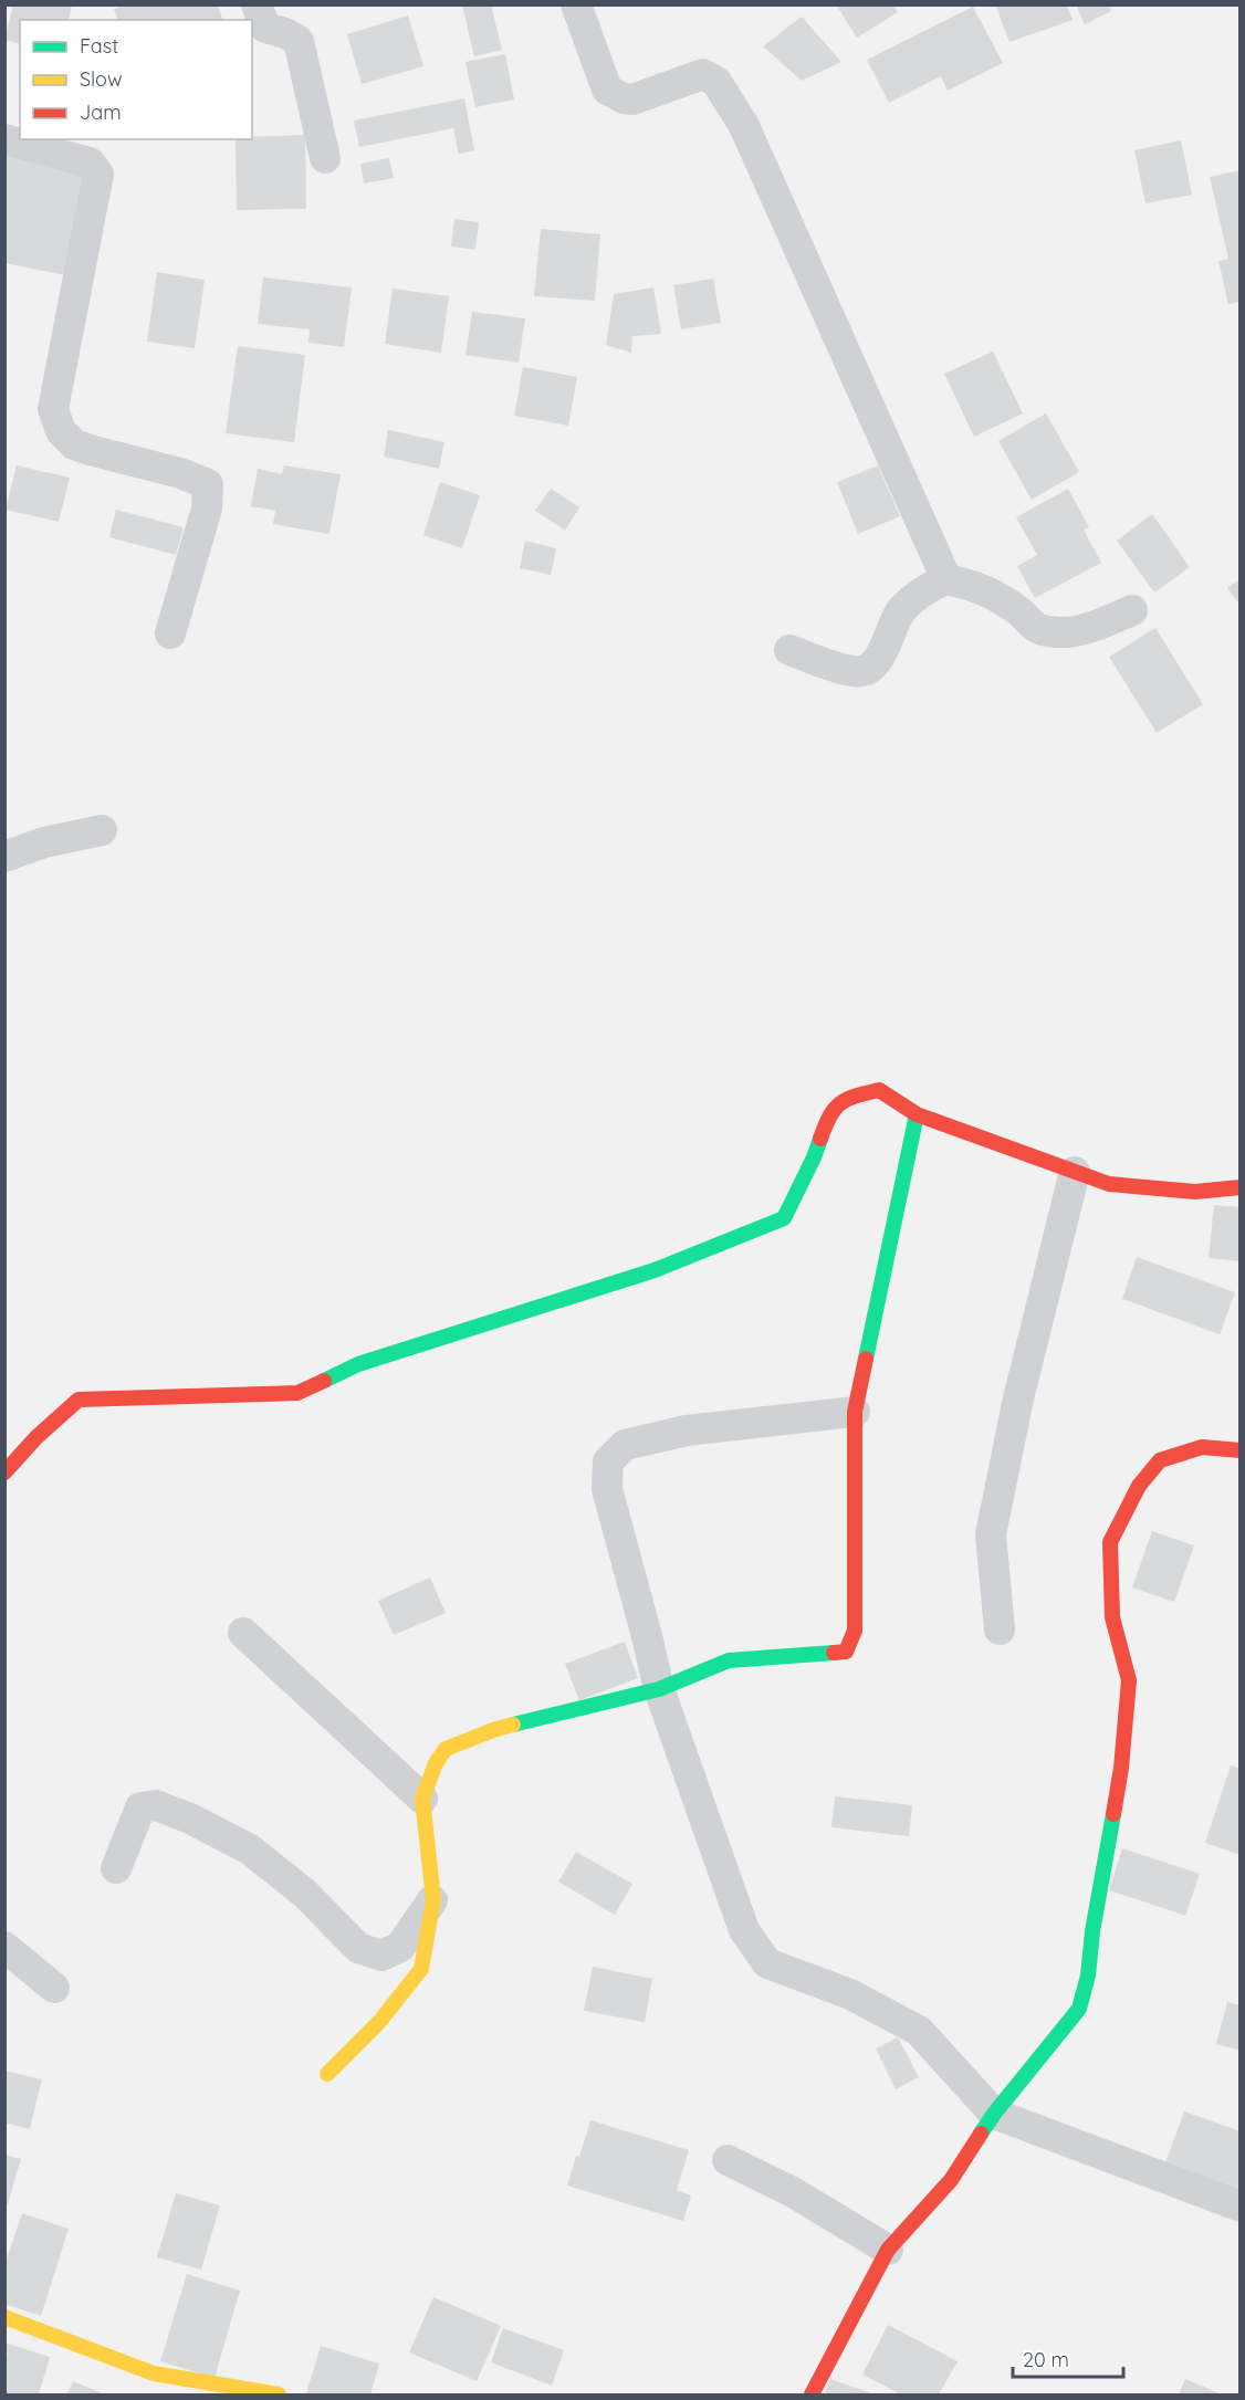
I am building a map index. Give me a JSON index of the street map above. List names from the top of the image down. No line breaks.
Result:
{"legend":["Fast","Slow","Jam"],"scale_bar":"20 m"}
